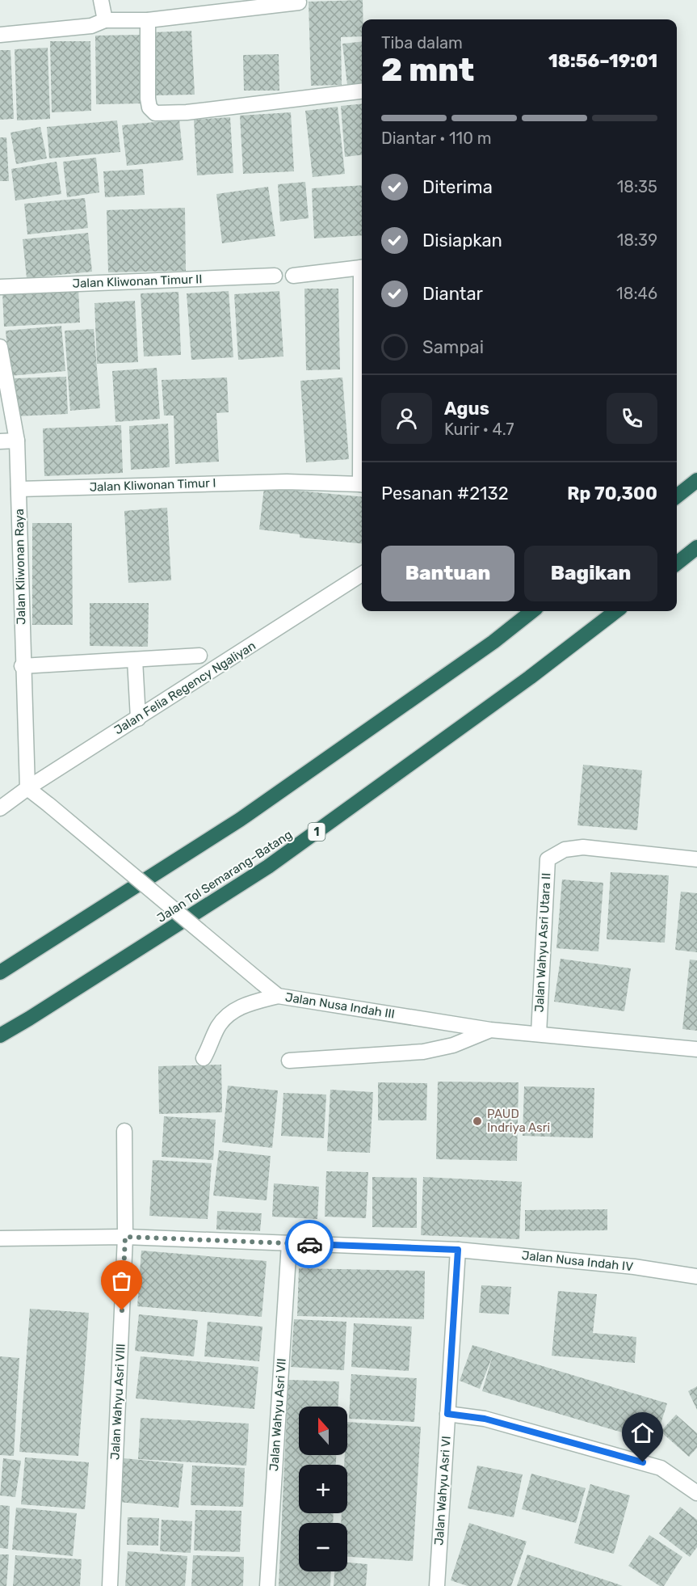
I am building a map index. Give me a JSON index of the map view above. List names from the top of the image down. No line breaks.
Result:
{"streets":{"highway":["1","Jalan Tol Semarang–Batang"],"street":["Jalan Kliwonan Timur II","Jalan Kliwonan Timur I","Jalan Kliwonan Raya","Jalan Felia Regency Ngaliyan","Jalan Wahyu Asri Utara II","Jalan Nusa Indah III","Jalan Nusa Indah IV","Jalan Wahyu Asri VIII","Jalan Wahyu Asri VII","Jalan Wahyu Asri VI"]},"crossings":[["Jalan Kliwonan Timur I","Jalan Kliwonan Raya"],["Jalan Kliwonan Raya","Jalan Felia Regency Ngaliyan"],["Jalan Kliwonan Raya","Jalan Nusa Indah III"],["Jalan Felia Regency Ngaliyan","Jalan Nusa Indah III"],["Jalan Wahyu Asri Utara II","Jalan Nusa Indah III"],["Jalan Nusa Indah IV","Jalan Wahyu Asri VIII"],["Jalan Nusa Indah IV","Jalan Wahyu Asri VII"],["Jalan Nusa Indah IV","Jalan Wahyu Asri VI"]],"places":["PAUD Indriya Asri"],"north":"top","page":{"heading":["2 mnt","Tiba dalam","18:56–19:01"],"panel":["Agus","Kurir · 4.7","Pesanan #2132","Rp 70,300"],"bar":"Diantar · 110 m","list":[["Diterima","18:35"],["Disiapkan","18:39"],["Diantar","18:46"],"Sampai"],"buttons":["Bantuan","Bagikan"],"map_buttons":["+","−"]}}
